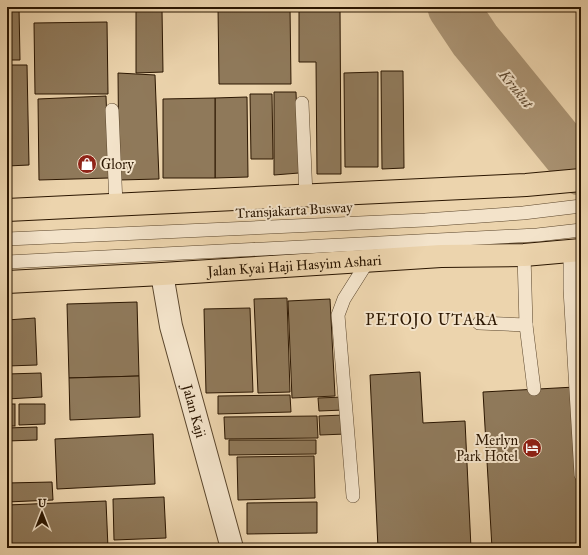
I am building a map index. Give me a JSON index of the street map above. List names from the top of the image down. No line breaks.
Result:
{"streets":{"main road":["Jalan Kyai Haji Hasyim Ashari"],"street":["Jalan Kaji"],"lane":["Transjakarta Busway"]},"crossings":[["Jalan Kyai Haji Hasyim Ashari","Jalan Kaji"]],"districts":["PETOJO UTARA"],"water":["Krukut"],"places":{"shop":["Glory"],"hotel":["Merlyn Park Hotel"]},"north":"top"}
